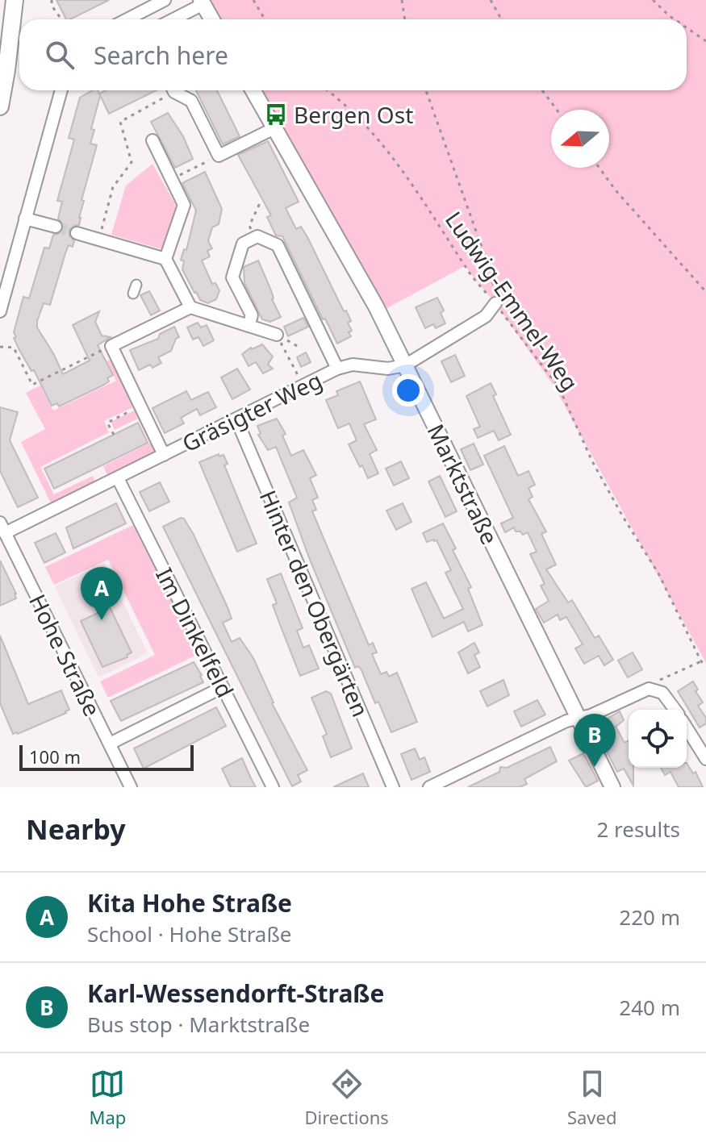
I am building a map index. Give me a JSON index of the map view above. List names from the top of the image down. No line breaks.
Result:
{"streets":{"street":["Gräsigter Weg","Marktstraße","Hinter den Obergärten","Im Dinkelfeld","Hohe Straße"],"path":["Ludwig-Emmel-Weg"]},"crossings":[["Ludwig-Emmel-Weg","Gräsigter Weg"],["Gräsigter Weg","Marktstraße"],["Gräsigter Weg","Hinter den Obergärten"],["Gräsigter Weg","Im Dinkelfeld"],["Gräsigter Weg","Hohe Straße"]],"places":{"bus stop":["Bergen Ost"]},"scale_bar":"100 m","north":"left","page":{"search":"Search here","pins":["A","B"],"scale":"100 m","heading":["Nearby","2 results"],"list":[{"mark":"A","name":"Kita Hohe Straße","note":"School · Hohe Straße","value":"220 m"},{"mark":"B","name":"Karl-Wessendorft-Straße","note":"Bus stop · Marktstraße","value":"240 m"}],"nav":["Map","Directions","Saved"]}}
